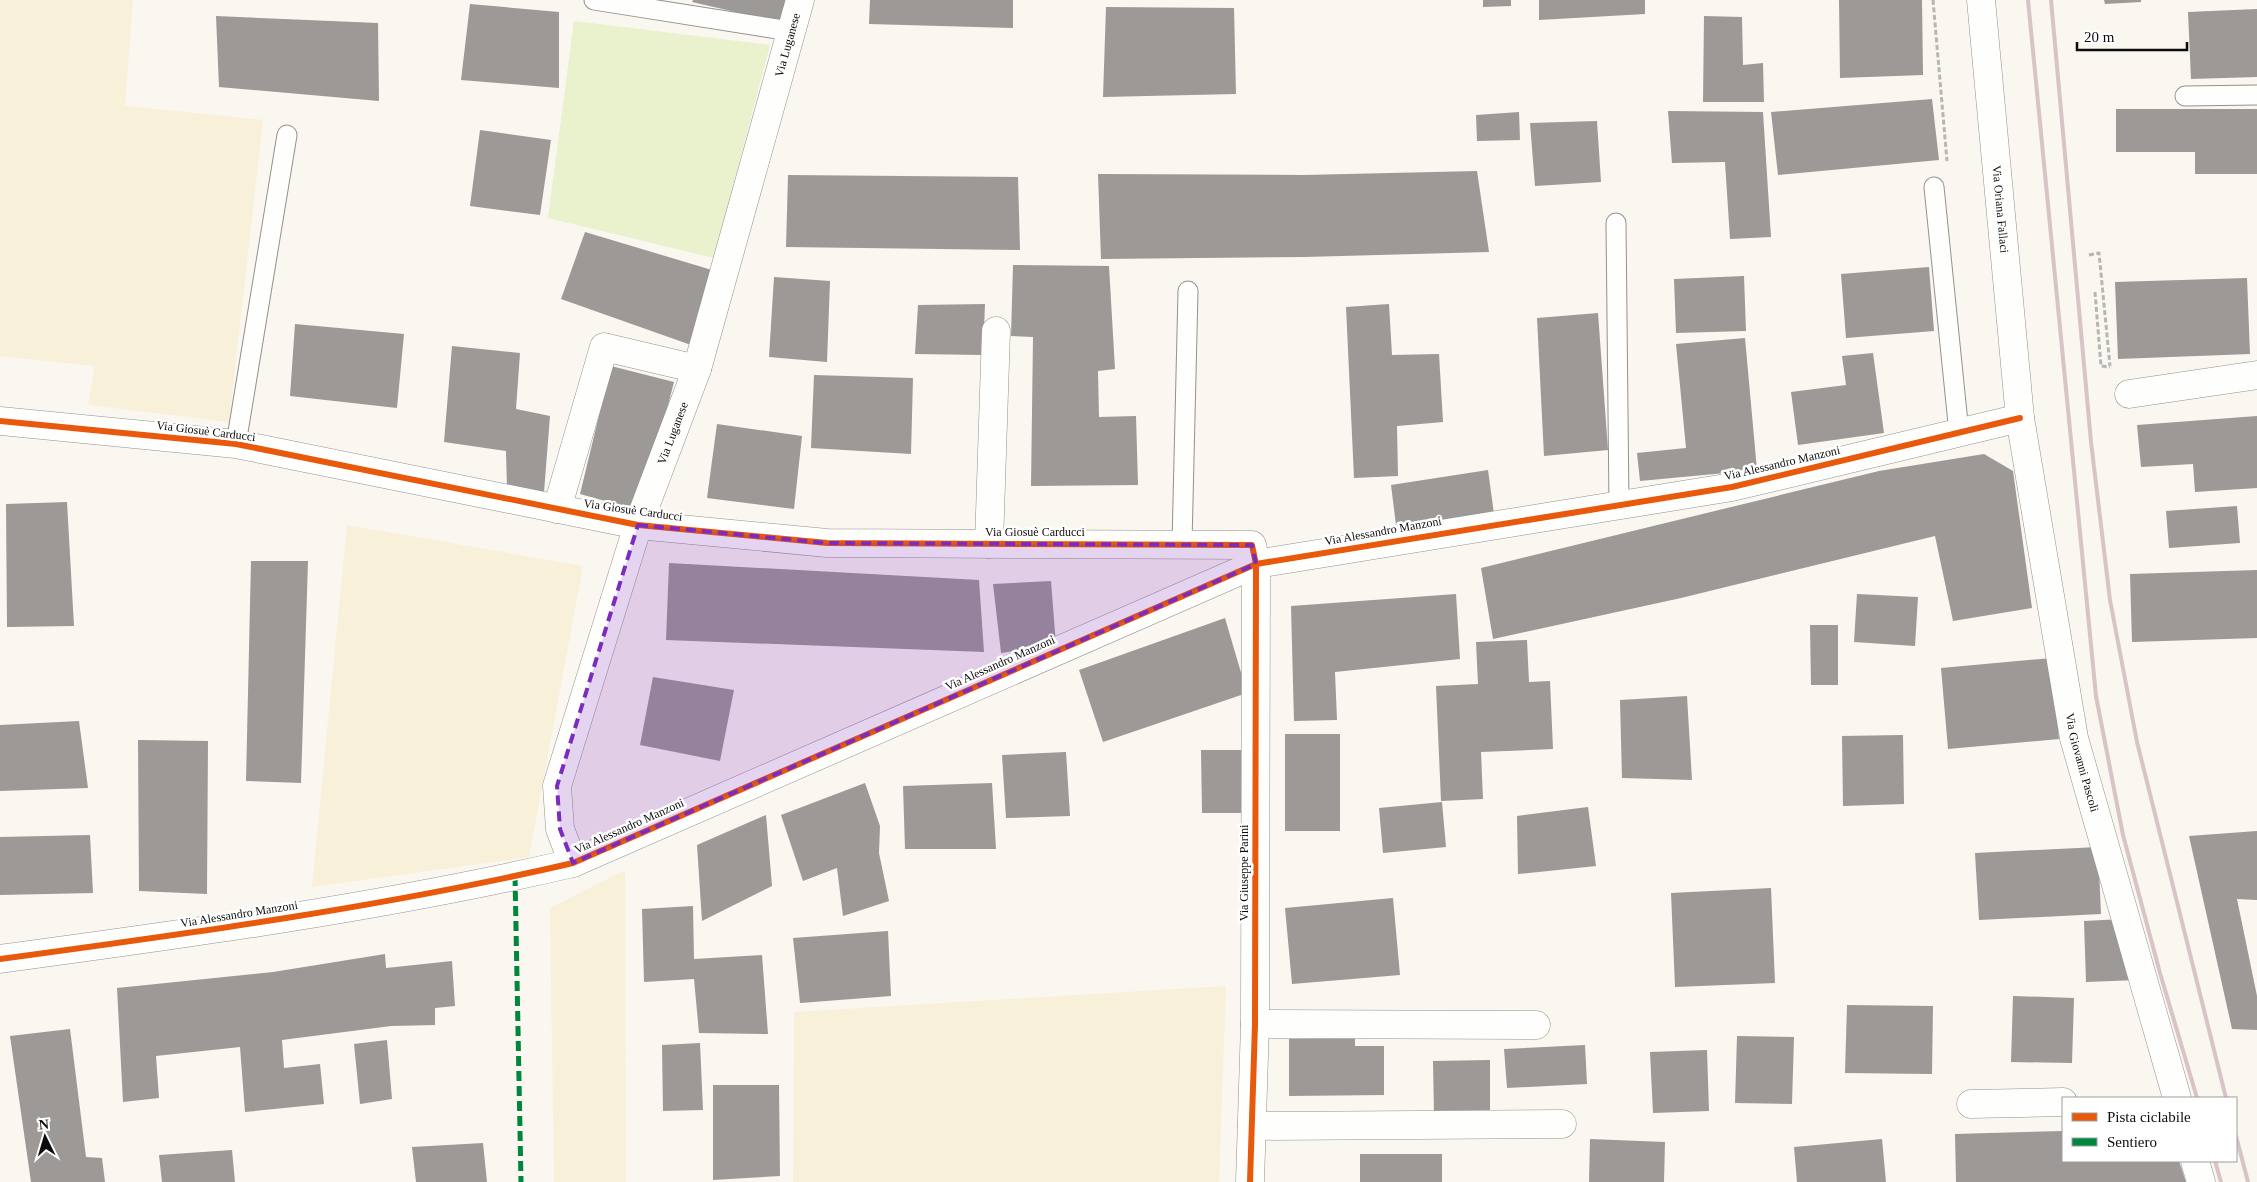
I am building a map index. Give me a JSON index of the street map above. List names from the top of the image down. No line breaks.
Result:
{"streets":{"street":["Via Luganese","Via Oriana Fallaci","Via Giosuè Carducci","Via Alessandro Manzoni","Via Giovanni Pascoli","Via Giuseppe Parini"]},"crossings":[["Via Luganese","Via Giosuè Carducci"],["Via Luganese","Via Alessandro Manzoni"],["Via Oriana Fallaci","Via Alessandro Manzoni"],["Via Oriana Fallaci","Via Giovanni Pascoli"],["Via Giosuè Carducci","Via Alessandro Manzoni"],["Via Giosuè Carducci","Via Giuseppe Parini"],["Via Alessandro Manzoni","Via Giovanni Pascoli"],["Via Alessandro Manzoni","Via Giuseppe Parini"]],"legend":["Pista ciclabile","Sentiero"],"scale_bar":"20 m","north":"top"}
